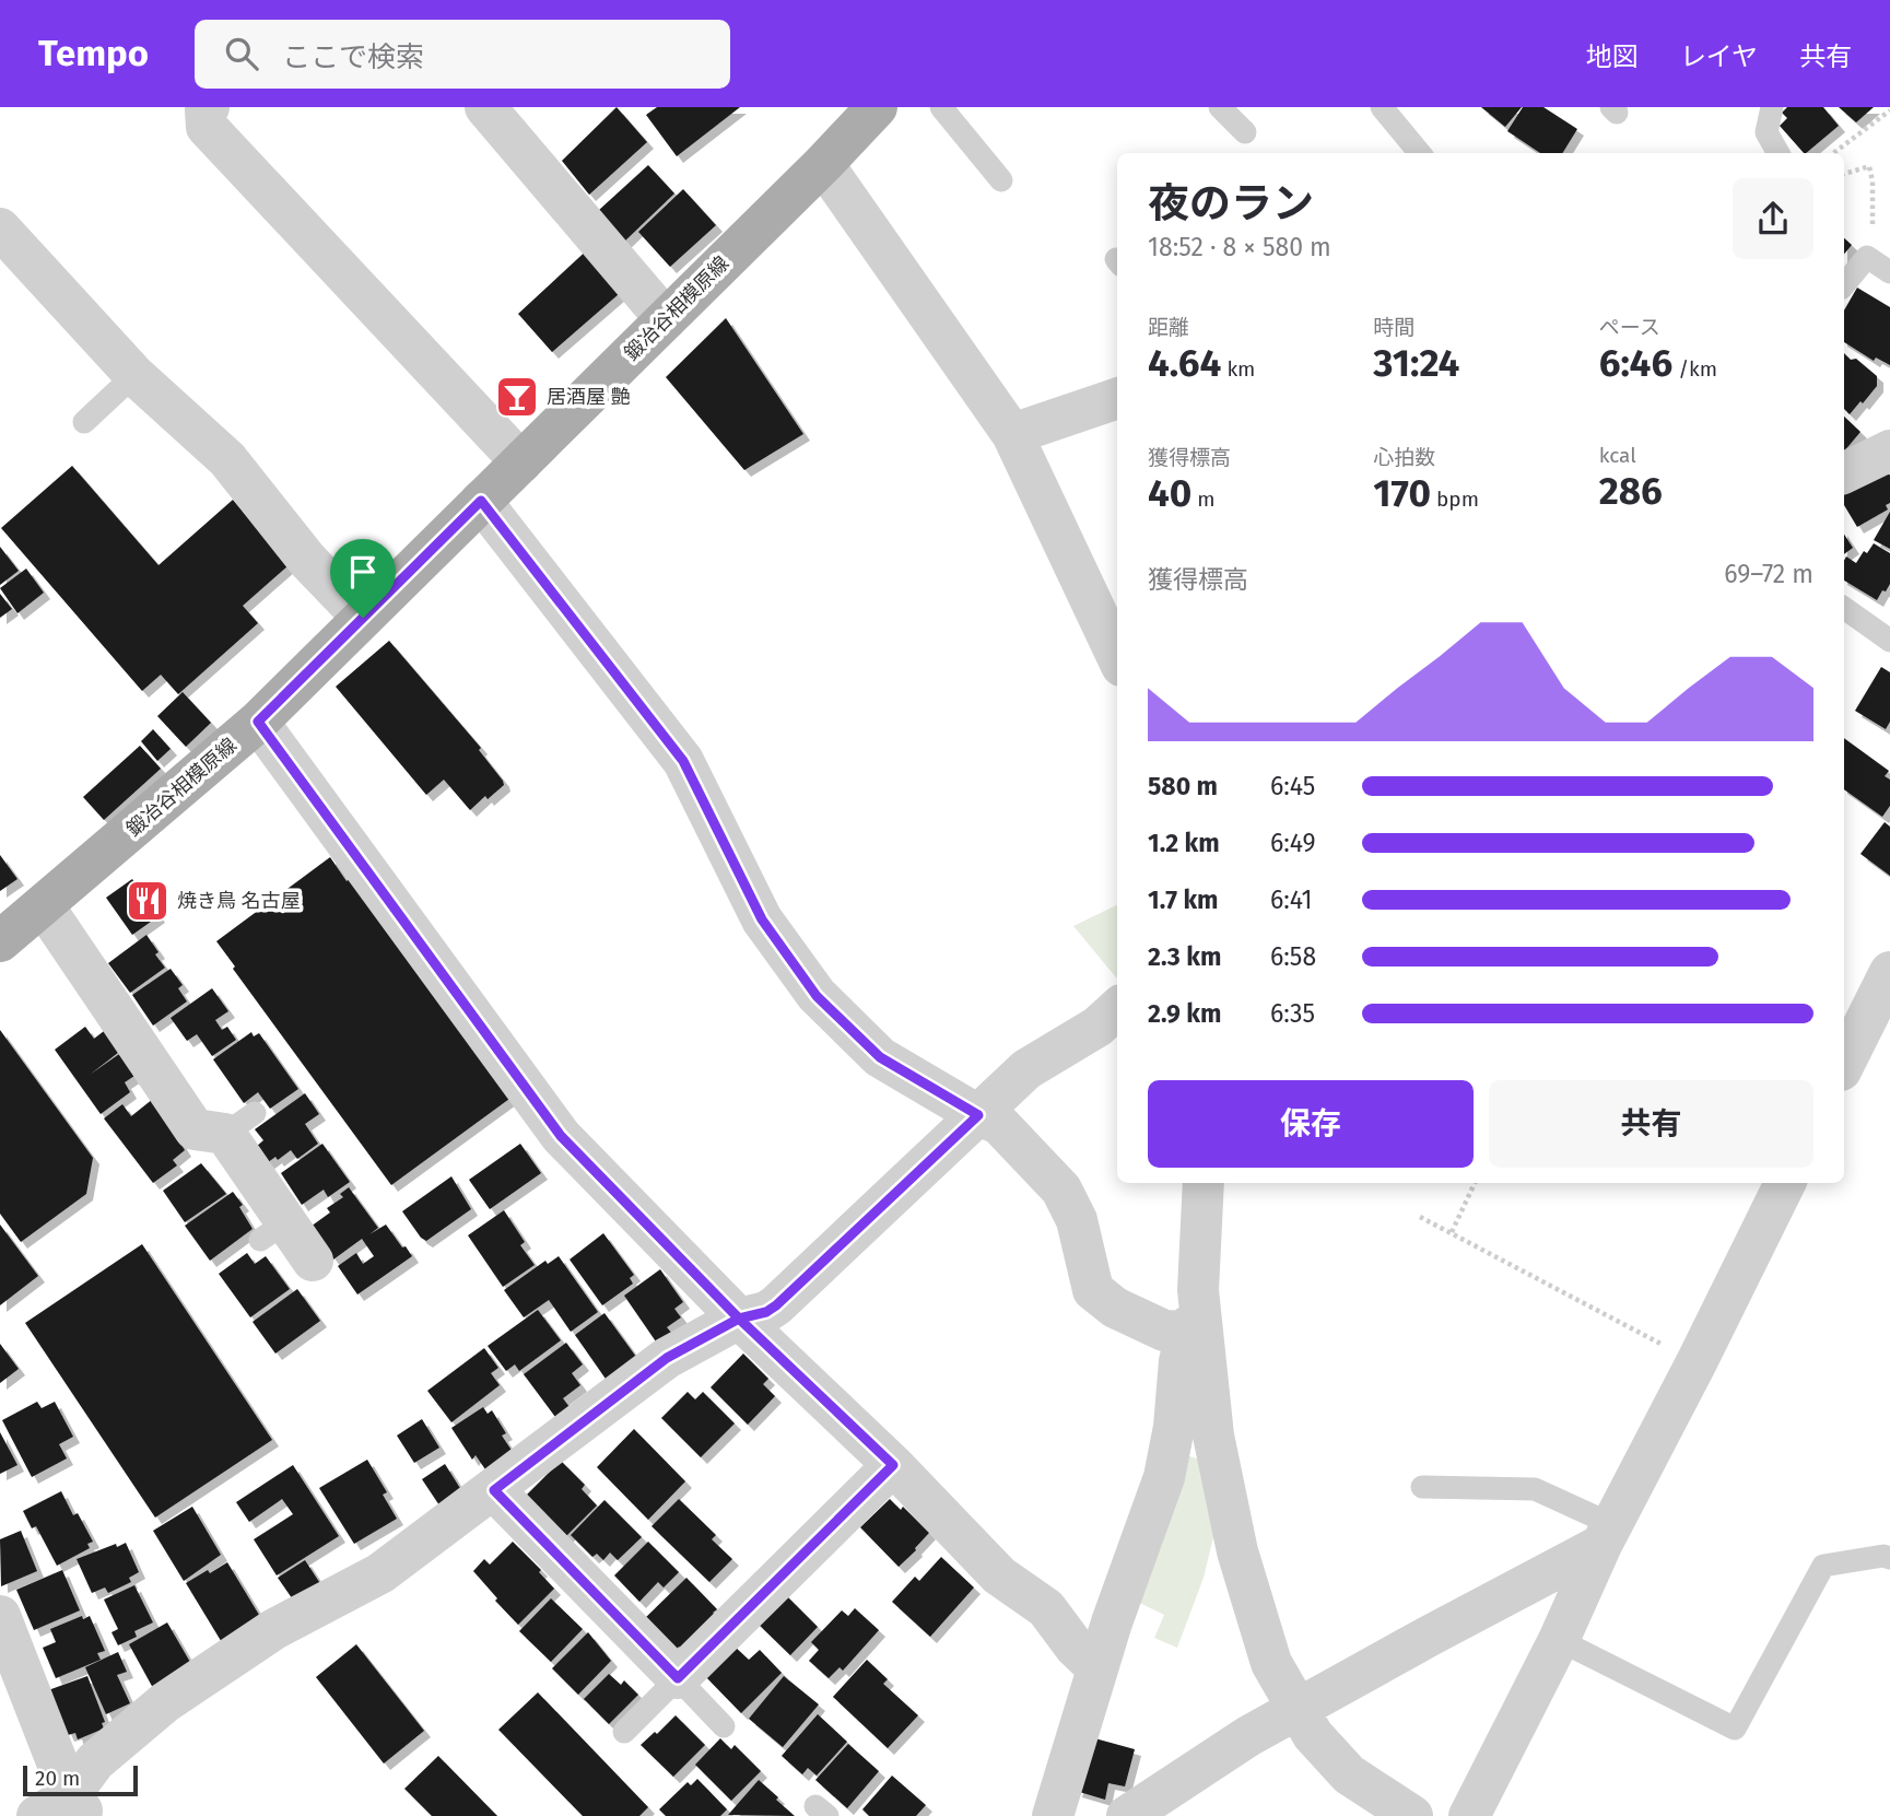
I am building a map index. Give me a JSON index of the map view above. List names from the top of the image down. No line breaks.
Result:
{"streets":{"main road":["鍛冶谷相模原線"]},"places":{"bar":["居酒屋 艶"],"restaurant":["焼き鳥 名古屋"]},"scale_bar":"20 m","page":{"header":"Tempo","search":"ここで検索","nav":["地図","レイヤ","共有"],"heading":["夜のラン","18:52 · 8 × 580 m"],"stats":[["距離","4.64 km"],["時間","31:24"],["ペース","6:46 /km"],["獲得標高","40 m"],["心拍数","170 bpm"],["kcal","286"]],"chart":["獲得標高","69–72 m"],"list":[{"name":"580 m","note":"6:45"},{"name":"1.2 km","note":"6:49"},{"name":"1.7 km","note":"6:41"},{"name":"2.3 km","note":"6:58"},{"name":"2.9 km","note":"6:35"}],"buttons":["保存","共有"],"scale":"20 m"}}
